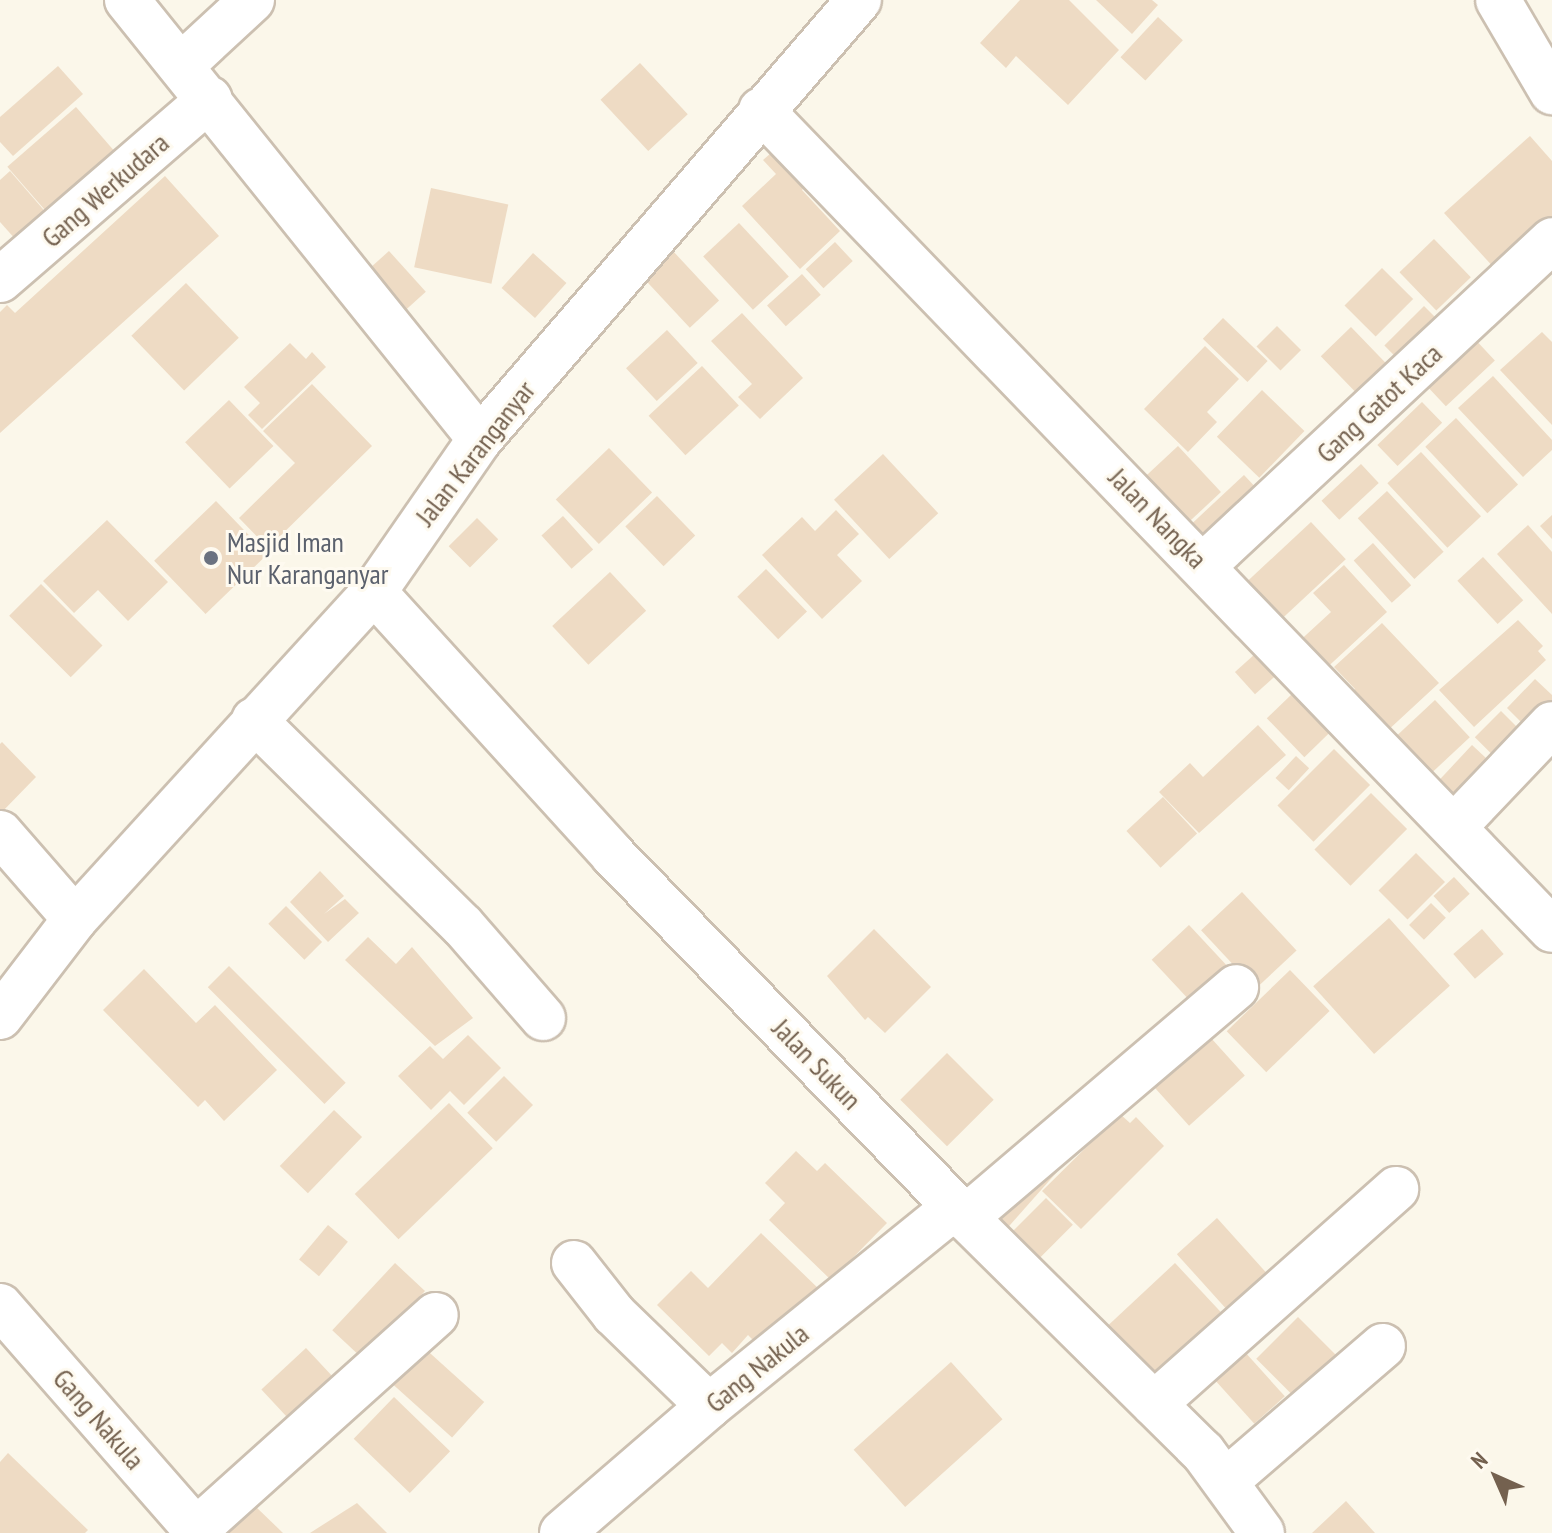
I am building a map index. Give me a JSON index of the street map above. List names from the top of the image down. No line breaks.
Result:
{"streets":{"street":["Gang Werkudara","Gang Gatot Kaca","Jalan Karanganyar","Jalan Nangka","Jalan Sukun","Gang Nakula"]},"crossings":[["Gang Gatot Kaca","Jalan Nangka"],["Jalan Karanganyar","Jalan Nangka"],["Jalan Karanganyar","Jalan Sukun"],["Jalan Sukun","Gang Nakula"]],"places":["Masjid Iman Nur Karanganyar"],"north":"top left"}
